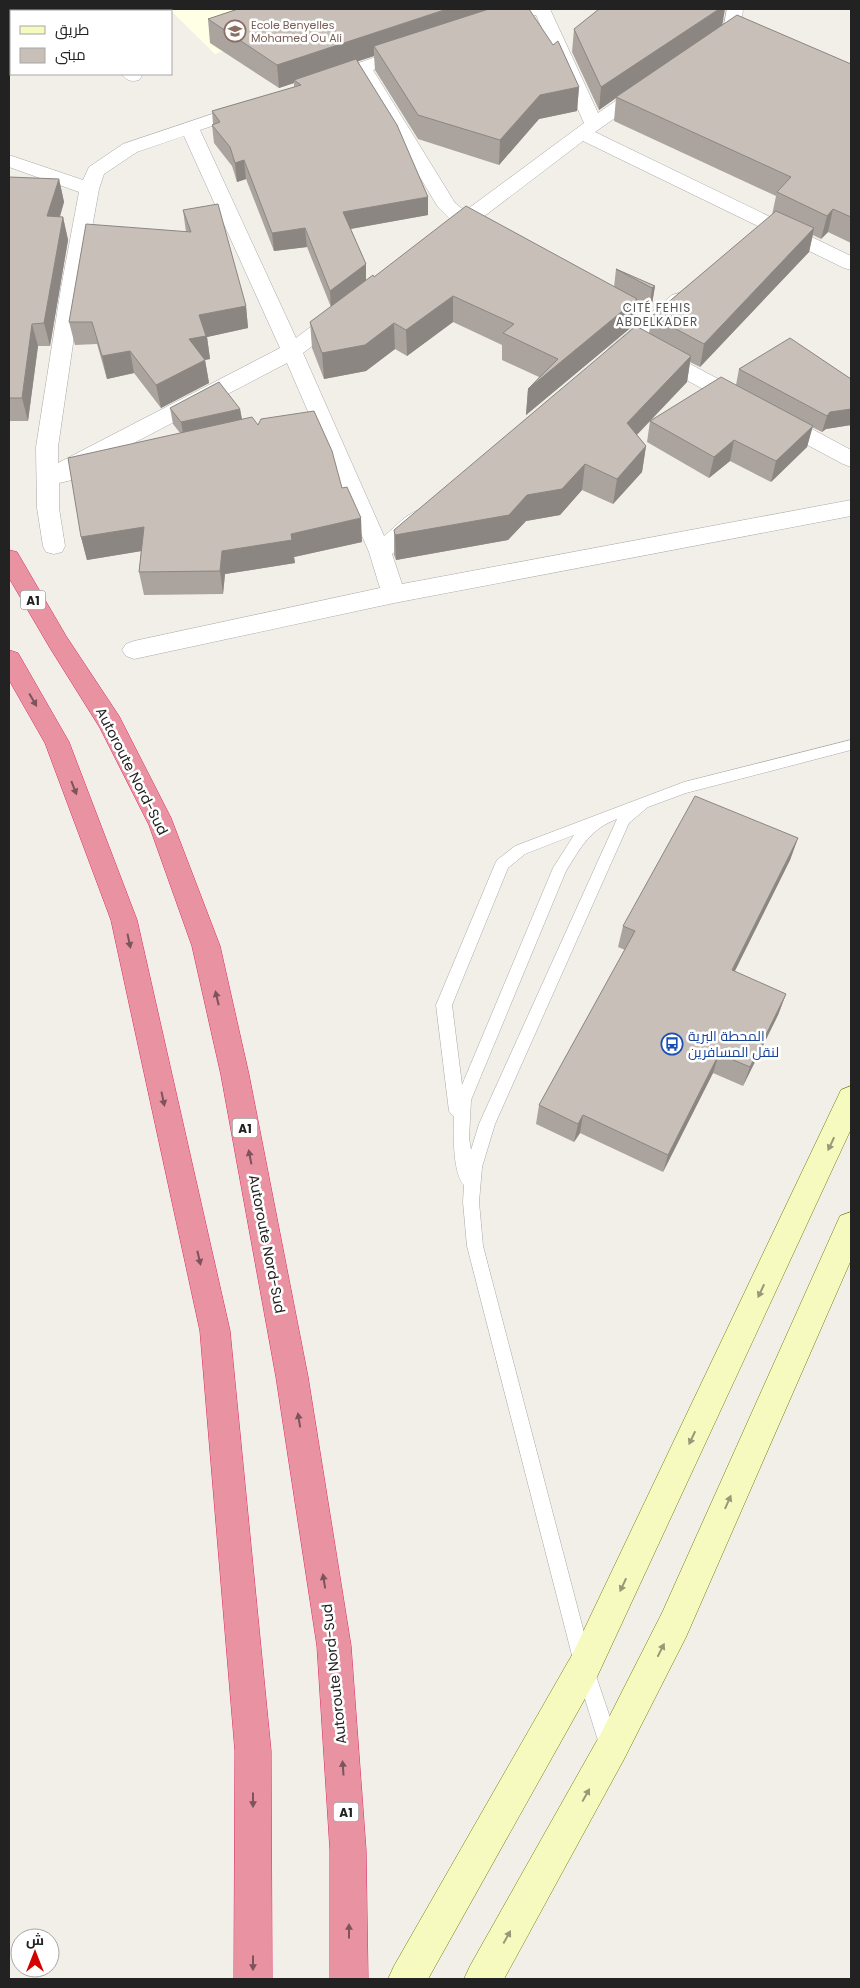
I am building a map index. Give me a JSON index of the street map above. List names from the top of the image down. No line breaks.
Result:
{"streets":{"highway":["A1","Autoroute Nord-Sud"]},"districts":["CITÉ FEHIS ABDELKADER"],"places":{"school or university":["Ecole Benyelles Mohamed Ou Ali"],"bus stop":["المحطة البرية لنقل المسافرين"]},"legend":["طريق","مبنى"],"north":"top"}
